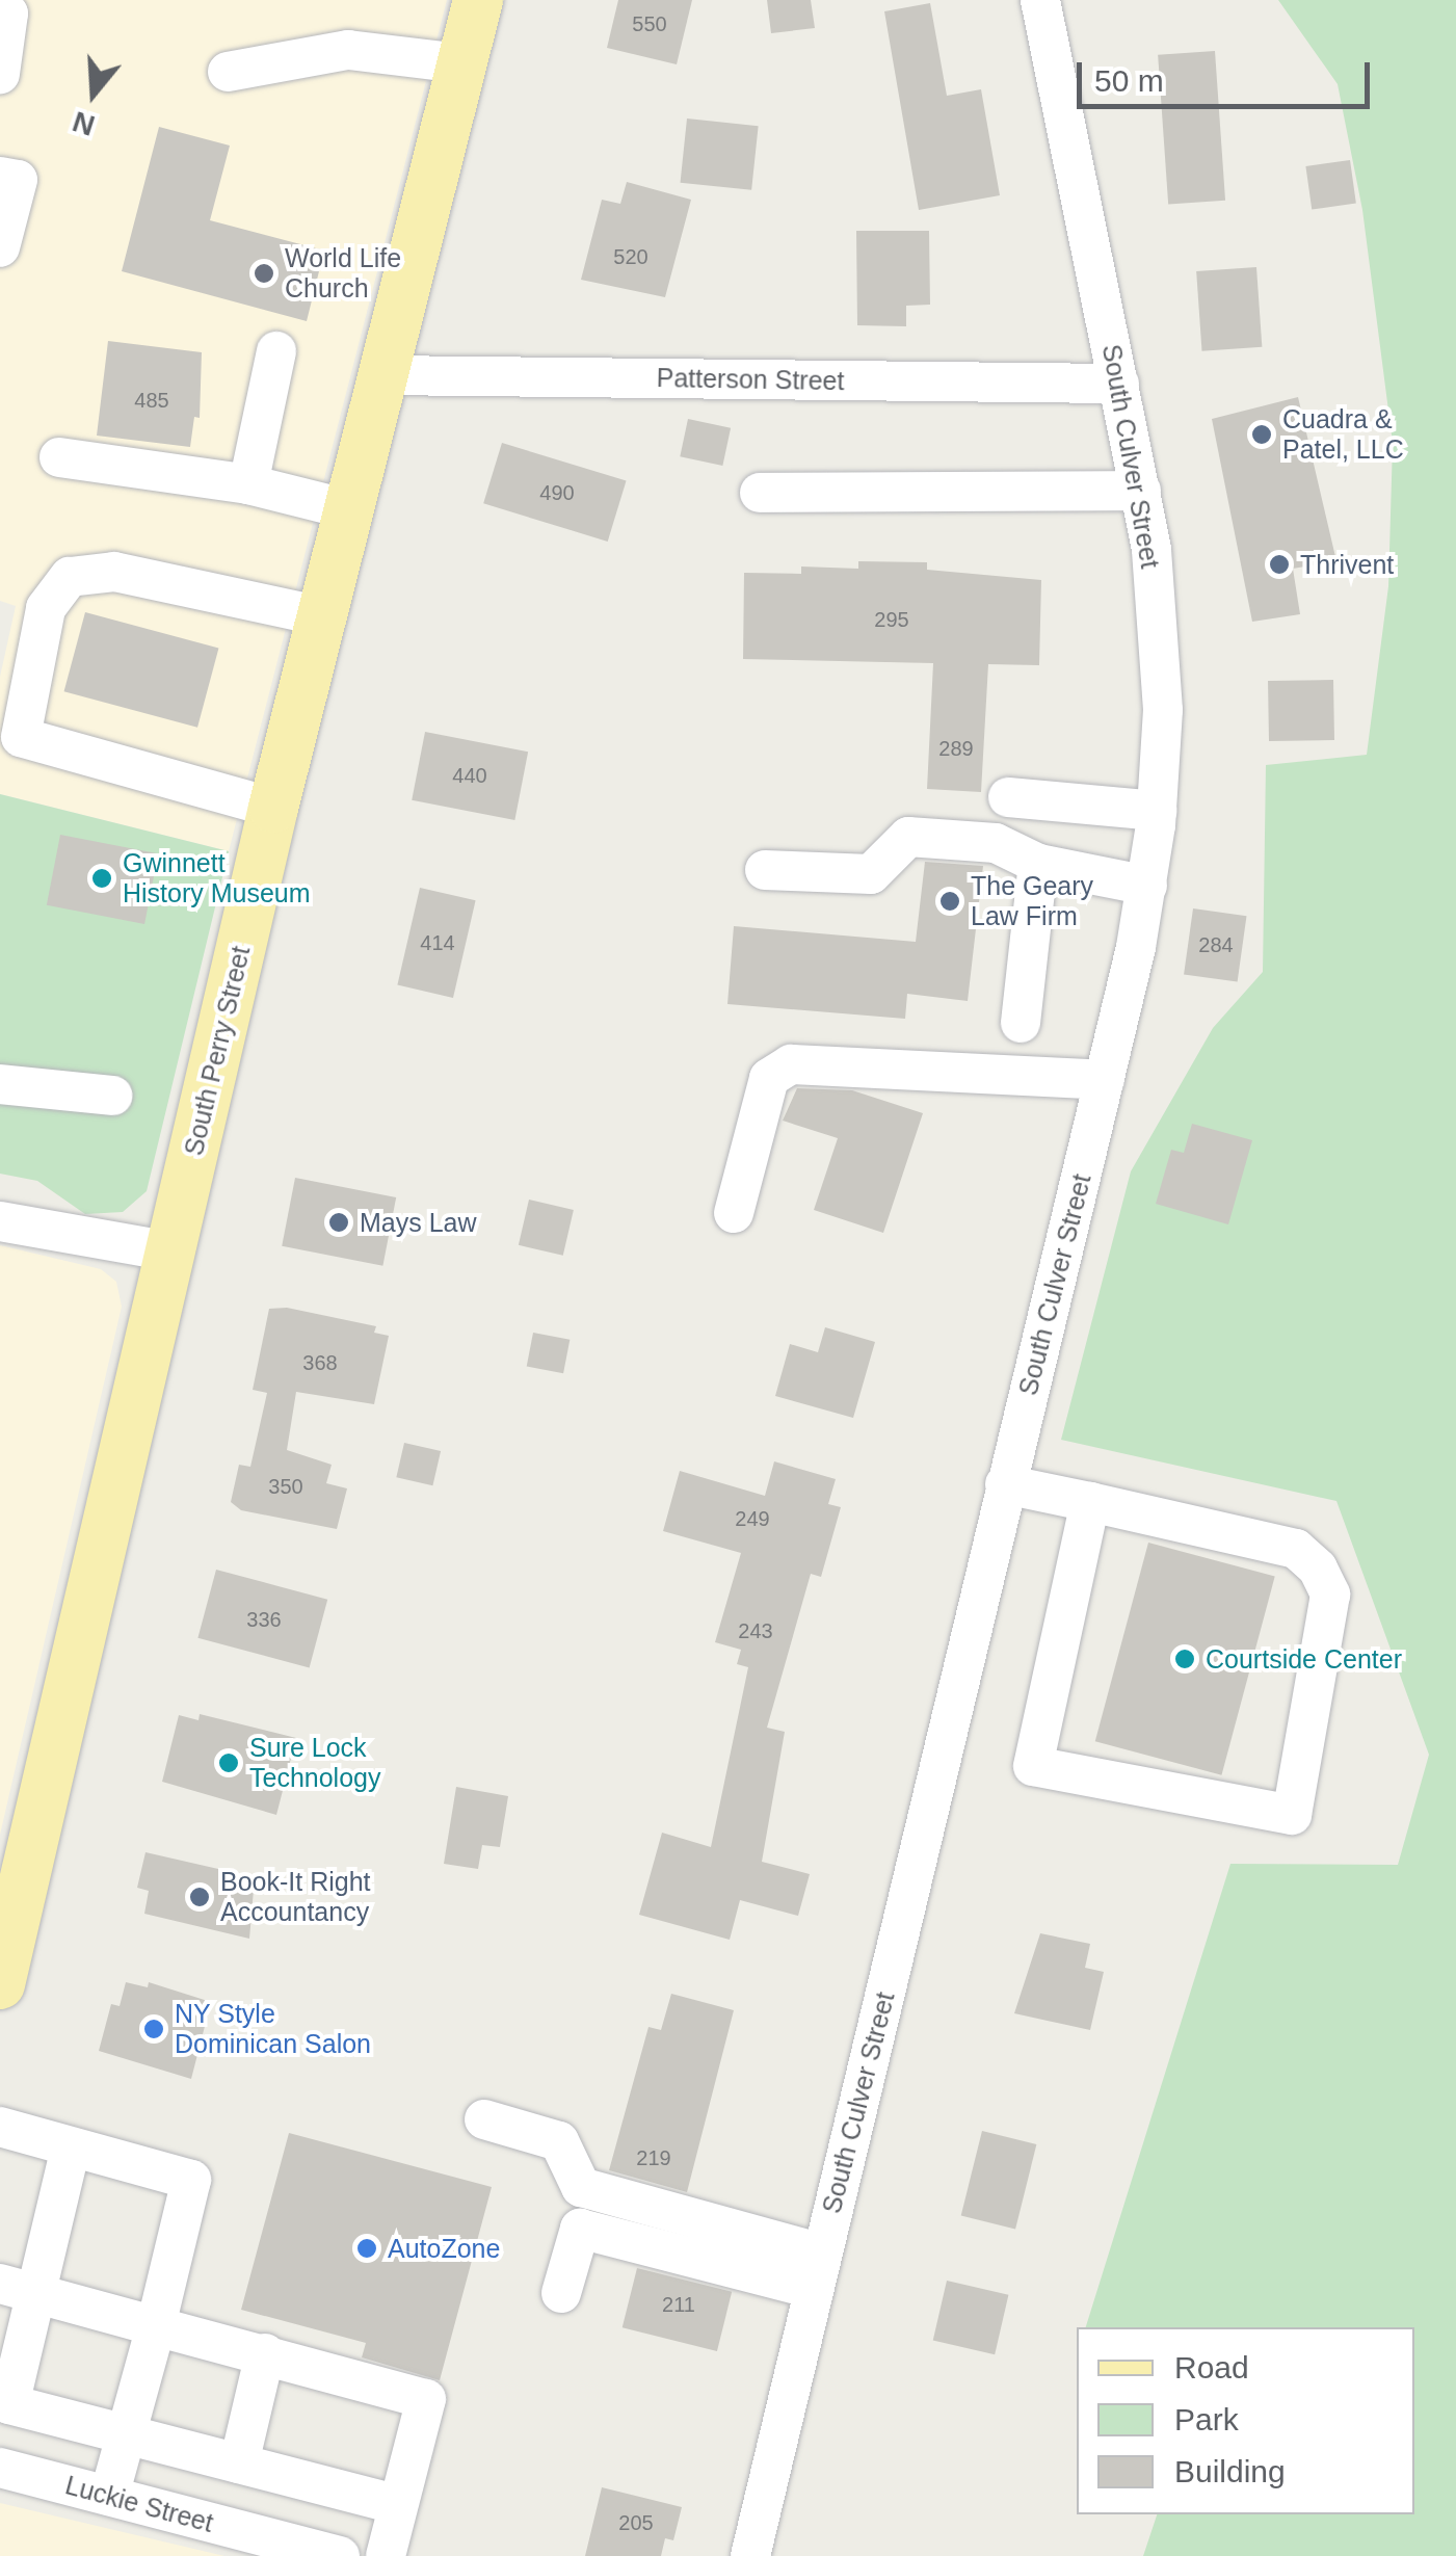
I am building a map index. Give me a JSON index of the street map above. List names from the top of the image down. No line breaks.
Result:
{"streets":{"main road":["South Perry Street"],"street":["Patterson Street","South Culver Street","Luckie Street"]},"crossings":[["Patterson Street","South Culver Street"],["Patterson Street","South Perry Street"]],"places":["World Life Church","Cuadra & Patel, LLC","Thrivent","Gwinnett History Museum","The Geary Law Firm","Mays Law","Courtside Center","Sure Lock Technology","Book-It Right Accountancy","NY Style Dominican Salon","AutoZone"],"house_numbers":["550","520","485","490","295","289","440","414","284","368","350","249","336","243","219","211","205"],"legend":["Road","Park","Building"],"scale_bar":"50 m","north":"bottom"}
